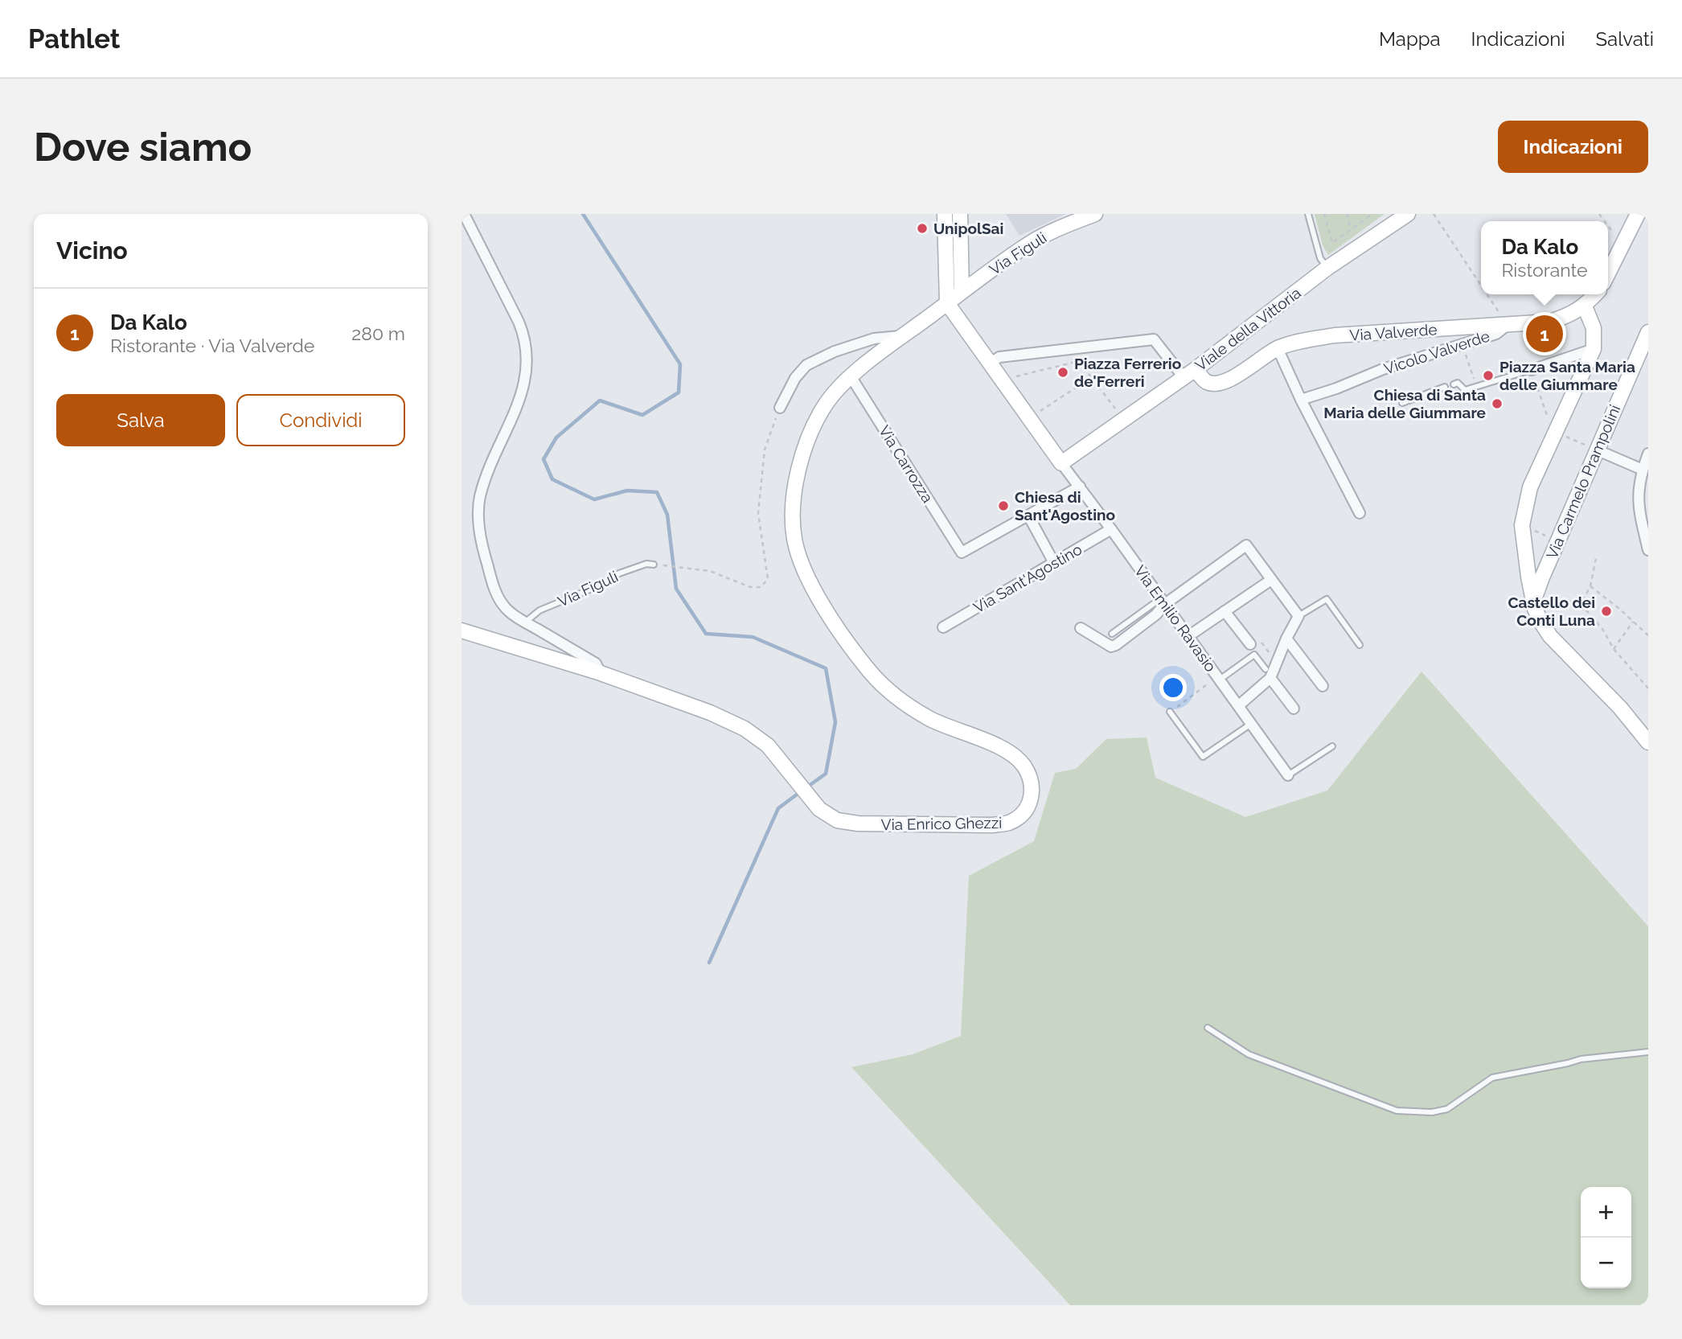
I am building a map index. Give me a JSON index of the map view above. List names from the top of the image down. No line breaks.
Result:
{"streets":{"street":["Via Figuli","Viale della Vittoria","Via Valverde","Vicolo Valverde","Via Carrozza","Via Carmelo Prampolini","Via Sant'Agostino","Via Emilio Ravasio","Via Enrico Ghezzi"]},"crossings":[["Via Figuli","Via Enrico Ghezzi"],["Viale della Vittoria","Via Valverde"],["Viale della Vittoria","Via Emilio Ravasio"],["Via Valverde","Vicolo Valverde"],["Via Carrozza","Via Enrico Ghezzi"],["Via Sant'Agostino","Via Emilio Ravasio"]],"places":["UnipolSai","Piazza Ferrerio de'Ferreri","Piazza Santa Maria delle Giummare","Chiesa di Santa Maria delle Giummare","Chiesa di Sant'Agostino","Castello dei Conti Luna"],"page":{"header":"Pathlet","nav":["Mappa","Indicazioni","Salvati"],"buttons":["Indicazioni",["Salva","Condividi"]],"title":"Dove siamo","heading":"Vicino","popup":["Da Kalo","Ristorante"],"list":[{"mark":"1","name":"Da Kalo","note":"Ristorante · Via Valverde","value":"280 m"}],"pins":"1","map_buttons":["+","−"]}}
